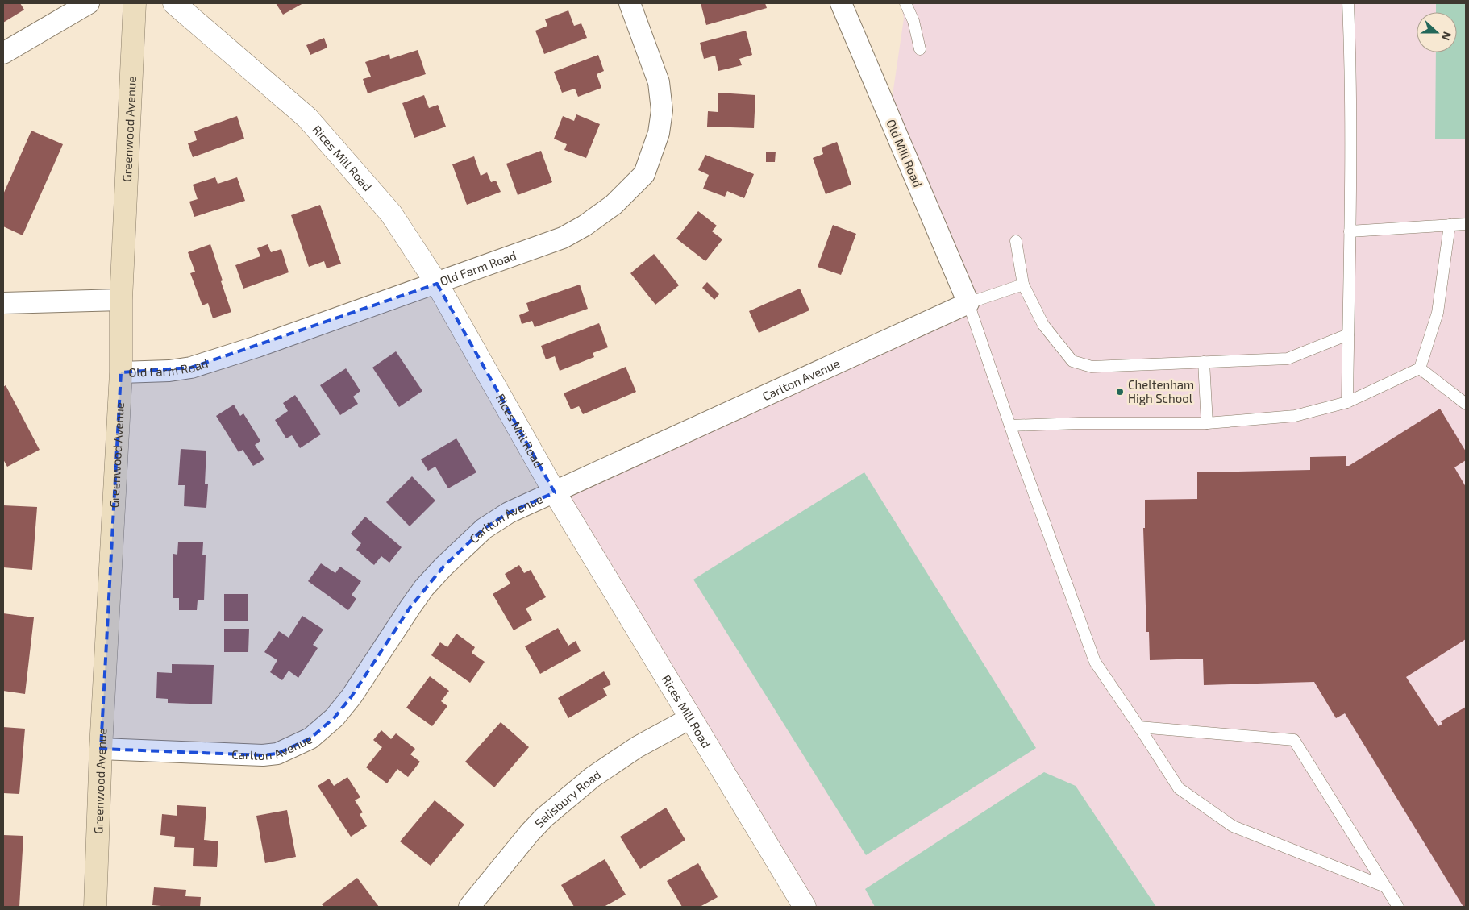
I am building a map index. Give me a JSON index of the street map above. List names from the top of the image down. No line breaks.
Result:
{"streets":{"main road":["Greenwood Avenue"],"street":["Old Mill Road","Rices Mill Road","Old Farm Road","Carlton Avenue","Salisbury Road"]},"crossings":[["Greenwood Avenue","Old Farm Road"],["Greenwood Avenue","Carlton Avenue"],["Old Mill Road","Carlton Avenue"],["Rices Mill Road","Old Farm Road"],["Rices Mill Road","Carlton Avenue"],["Rices Mill Road","Salisbury Road"]],"places":["Cheltenham High School"],"north":"right"}
